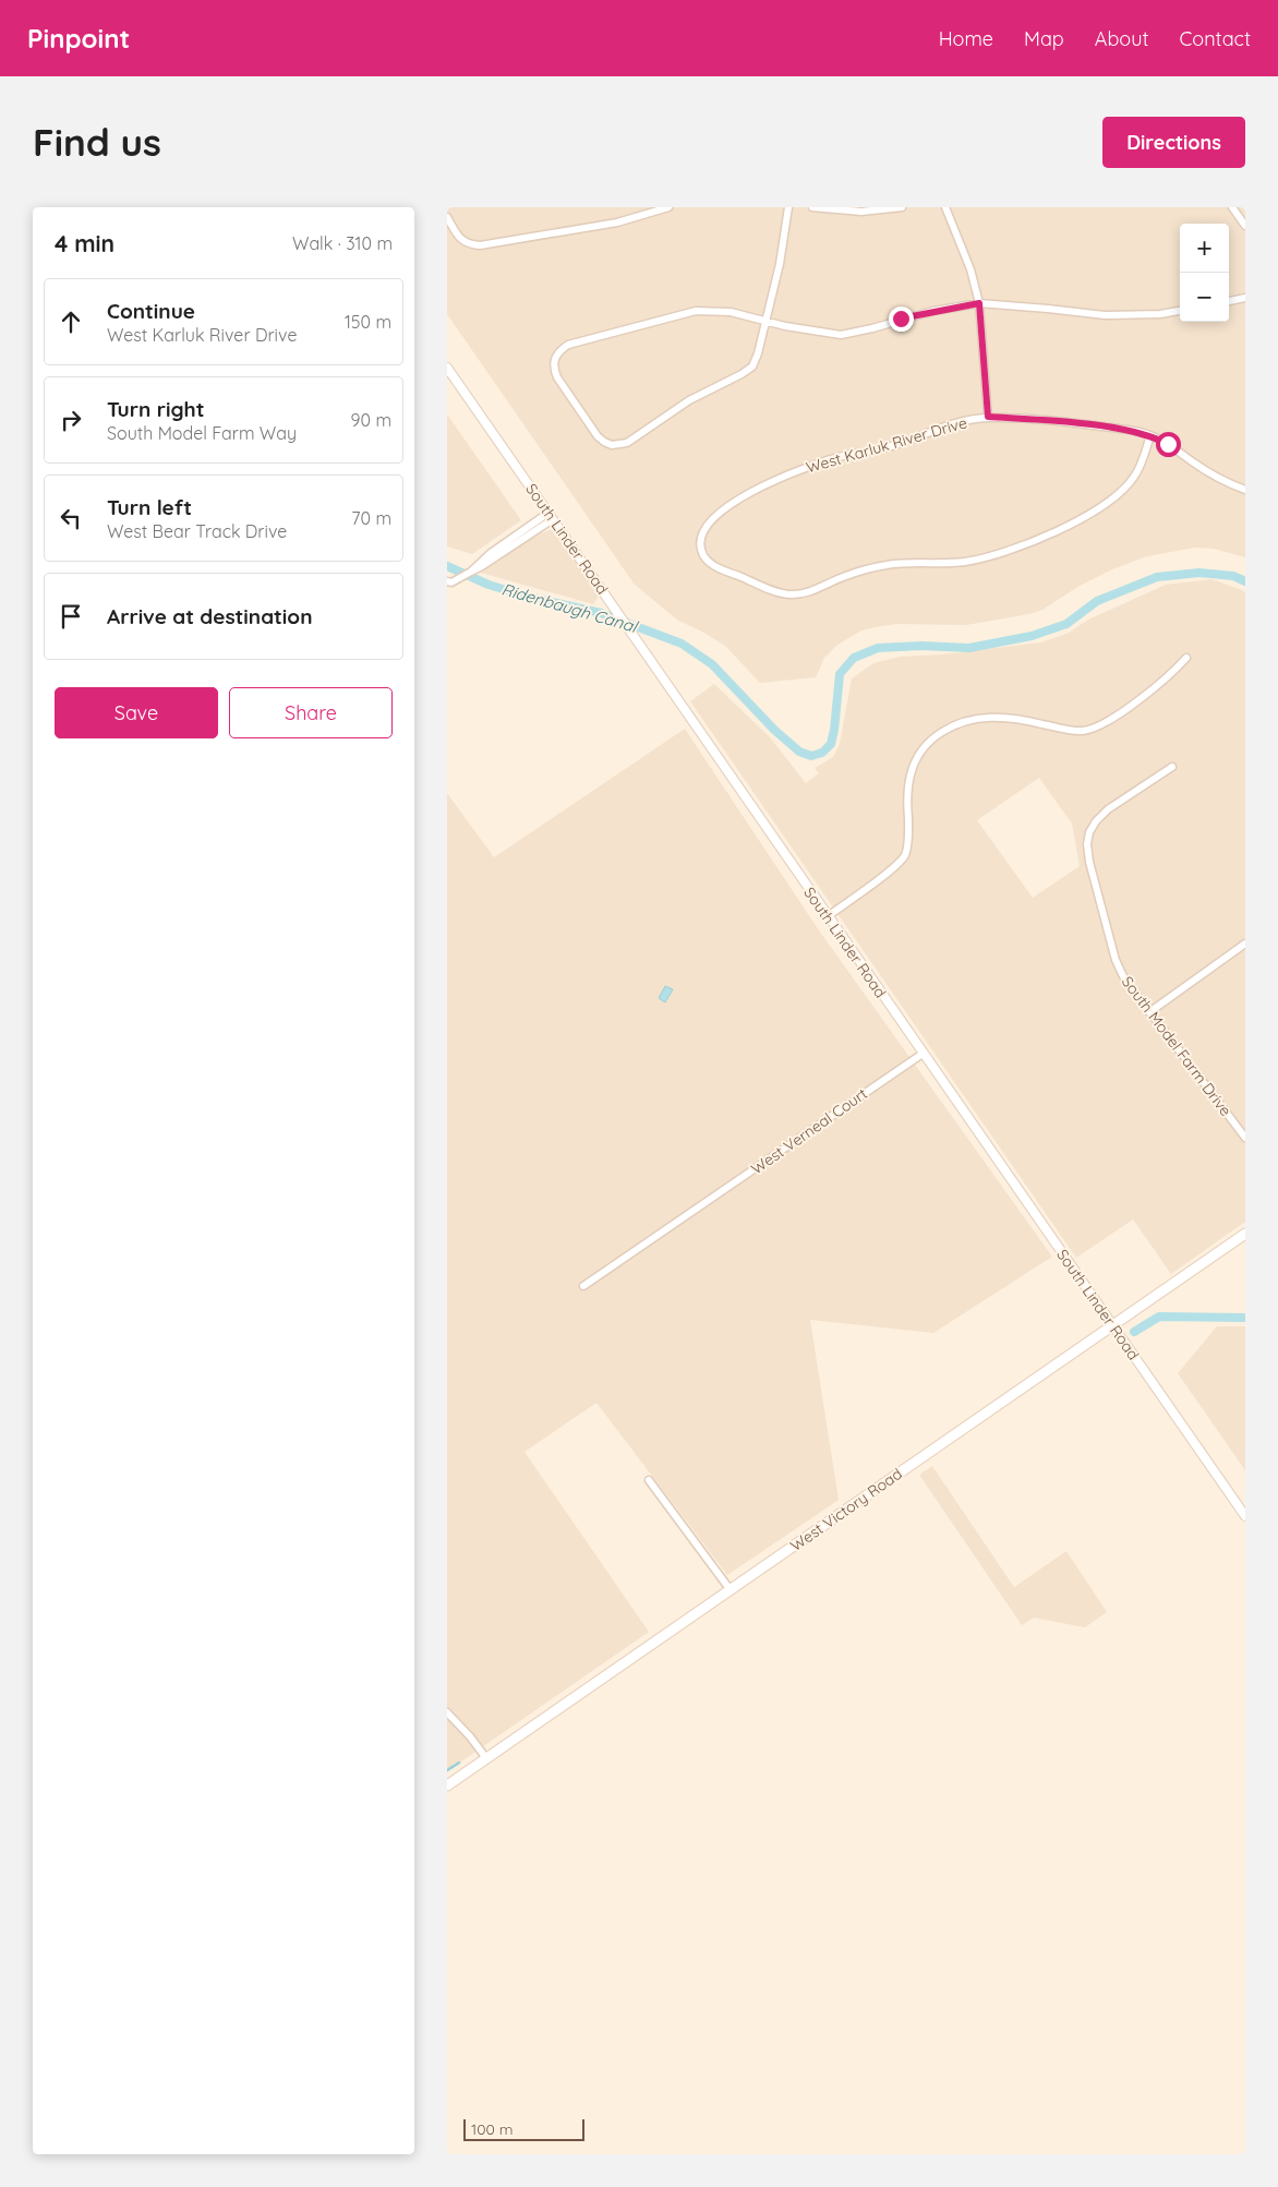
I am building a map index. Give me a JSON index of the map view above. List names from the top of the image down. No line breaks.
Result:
{"streets":{"main road":["West Victory Road"],"street":["West Karluk River Drive","South Linder Road","South Model Farm Drive","West Verneal Court"]},"crossings":[["South Linder Road","West Verneal Court"],["South Linder Road","West Victory Road"]],"water":["Ridenbaugh Canal"],"scale_bar":"100 m","page":{"header":"Pinpoint","nav":["Home","Map","About","Contact"],"buttons":["Directions",["Save","Share"]],"title":"Find us","heading":["4 min","Walk · 310 m"],"map_buttons":["+","−"],"list":[["Continue","West Karluk River Drive","150 m"],["Turn right","South Model Farm Way","90 m"],["Turn left","West Bear Track Drive","70 m"],"Arrive at destination"],"scale":"100 m"}}
